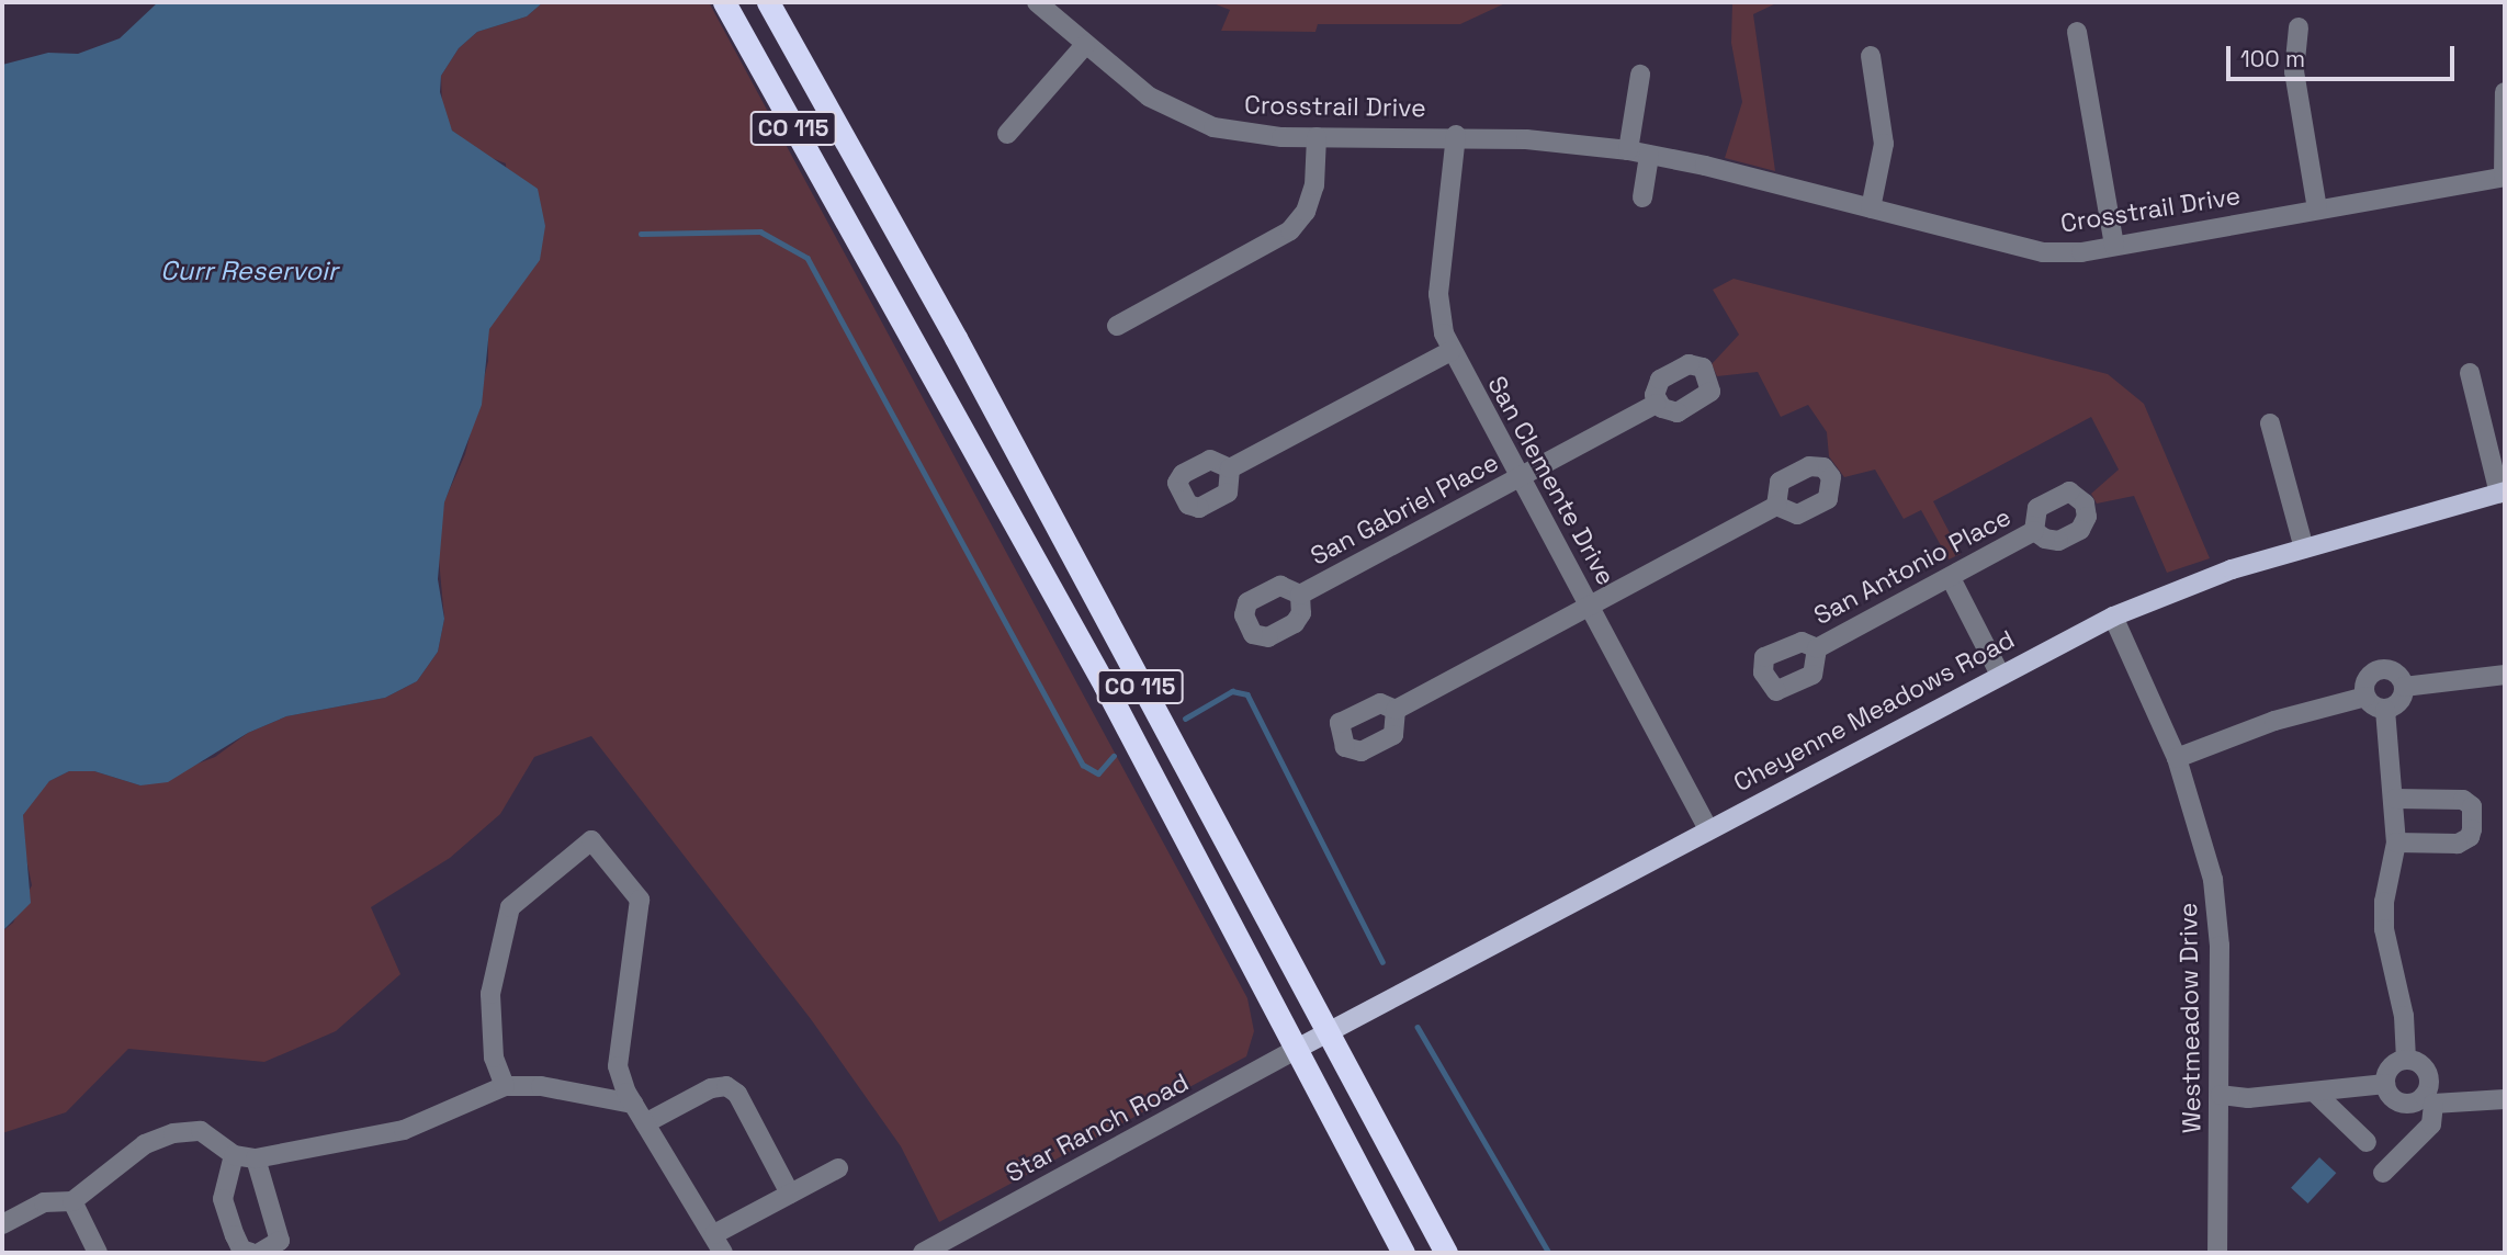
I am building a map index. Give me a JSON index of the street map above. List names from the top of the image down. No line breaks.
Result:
{"streets":{"highway":["CO 115"],"main road":["Cheyenne Meadows Road"],"street":["Crosstrail Drive","San Clemente Drive","San Gabriel Place","San Antonio Place","Westmeadow Drive","Star Ranch Road"]},"crossings":[["Crosstrail Drive","San Clemente Drive"],["CO 115","Cheyenne Meadows Road"],["CO 115","Star Ranch Road"],["San Clemente Drive","San Gabriel Place"],["San Clemente Drive","Cheyenne Meadows Road"],["Cheyenne Meadows Road","Westmeadow Drive"],["Cheyenne Meadows Road","Star Ranch Road"]],"water":["Curr Reservoir"],"scale_bar":"100 m"}
